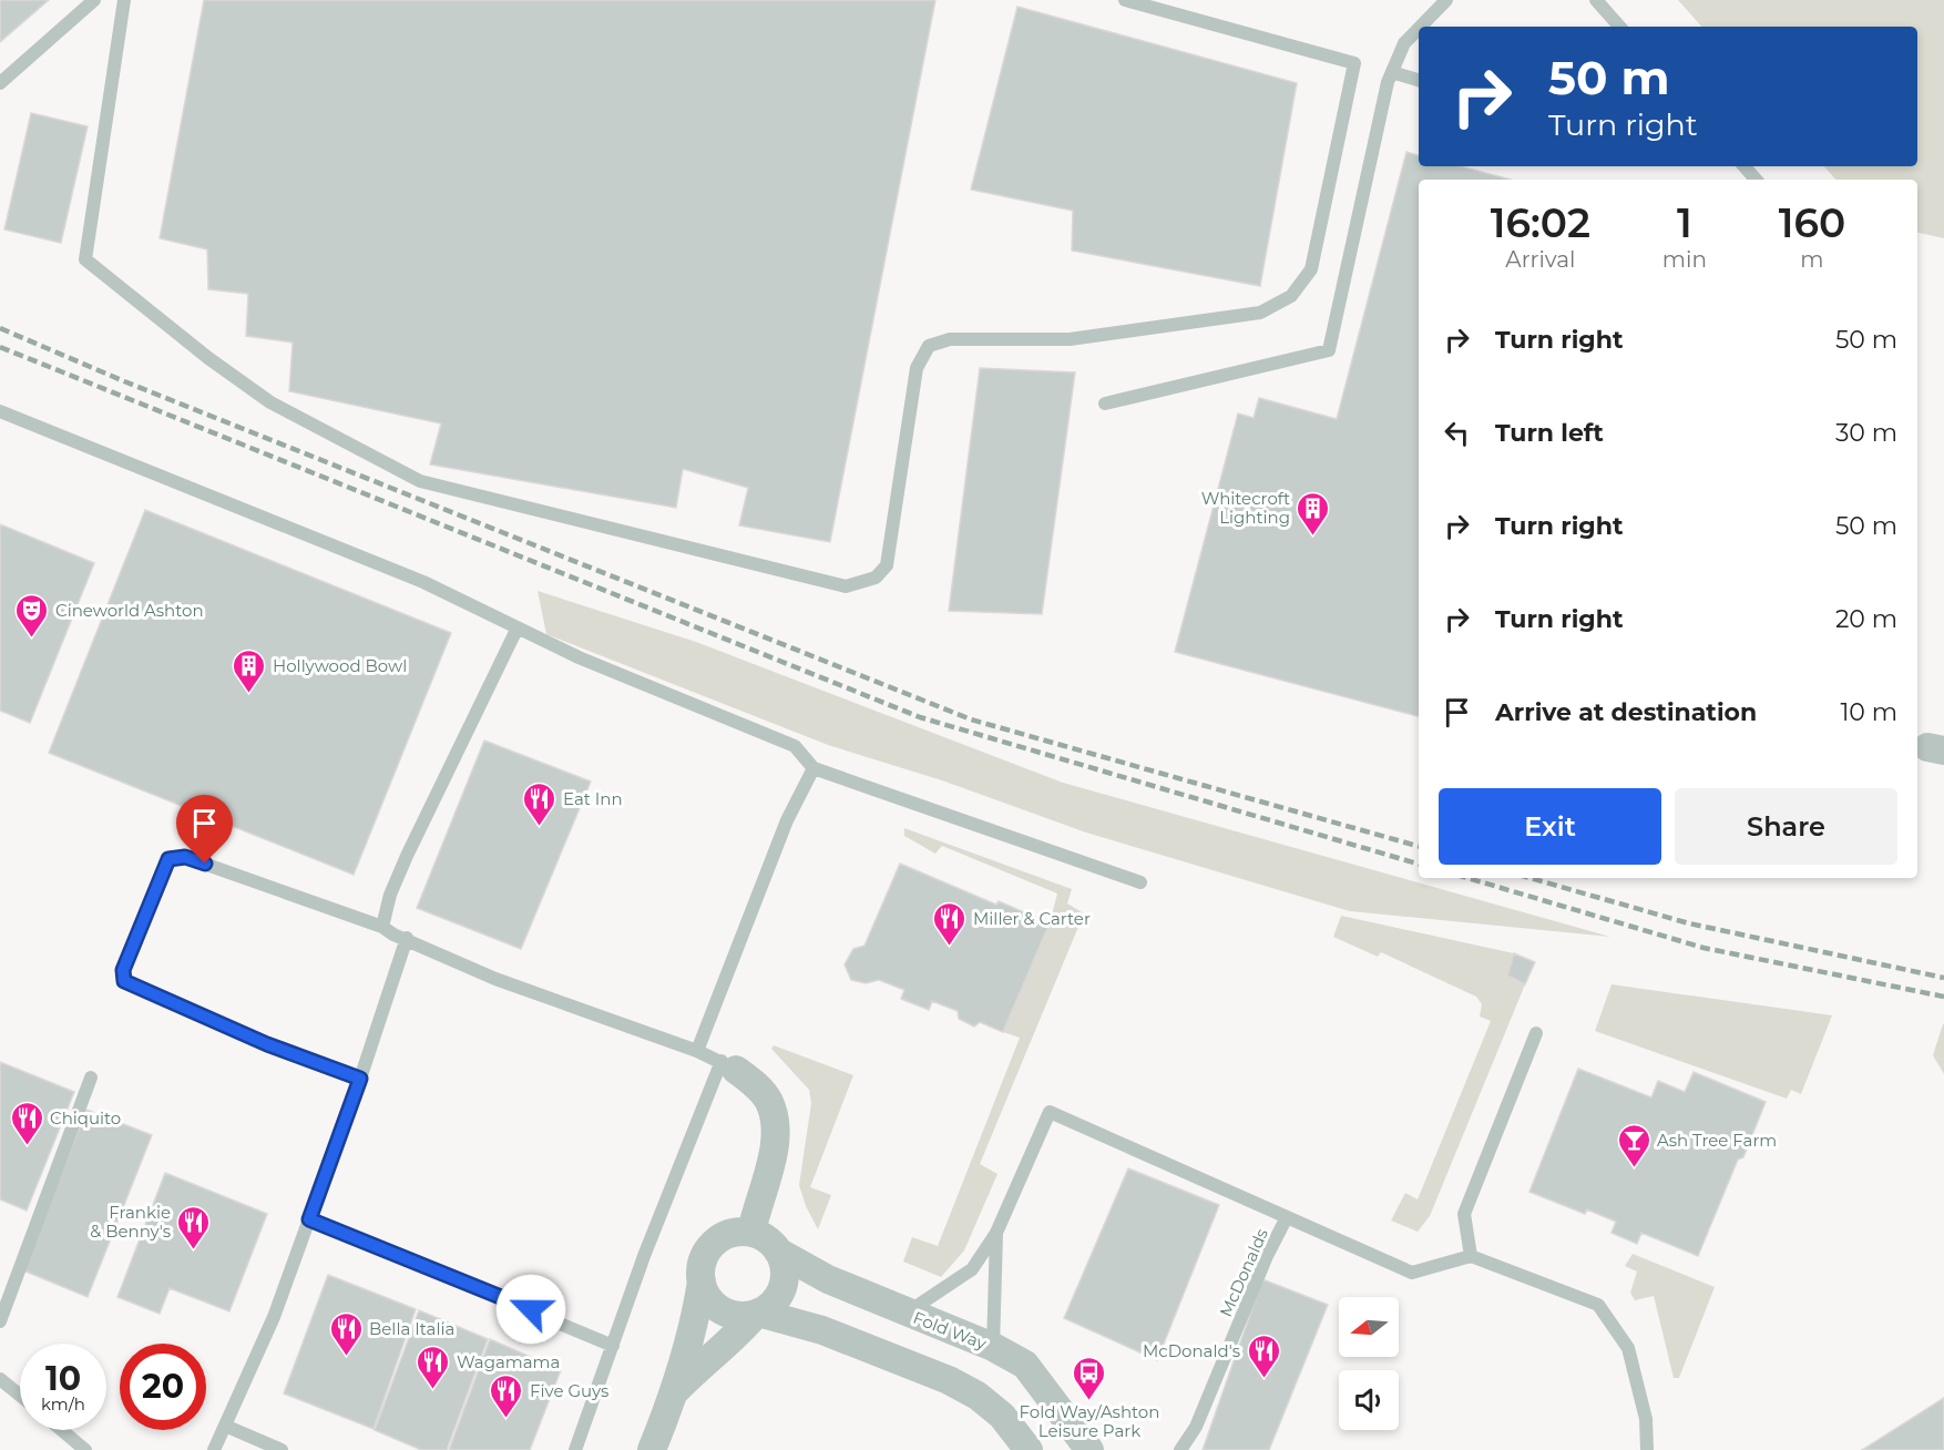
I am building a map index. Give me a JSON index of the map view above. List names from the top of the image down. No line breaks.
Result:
{"streets":{"street":["Fold Way"],"lane":["McDonalds"]},"places":{"building":["Whitecroft Lighting","Hollywood Bowl"],"theatre":["Cineworld Ashton"],"restaurant":["Eat Inn","Miller & Carter","Chiquito","Frankie & Benny's","Bella Italia","McDonald's","Wagamama","Five Guys"],"bar":["Ash Tree Farm"],"bus stop":["Fold Way/Ashton Leisure Park"]},"north":"left","page":{"turn":["50 m","Turn right"],"eta":["16:02","Arrival","1","min","160","m"],"list":[{"name":"Turn right","value":"50 m"},{"name":"Turn left","value":"30 m"},{"name":"Turn right","value":"50 m"},{"name":"Turn right","value":"20 m"},{"name":"Arrive at destination","value":"10 m"}],"buttons":["Exit","Share"],"speed":"10 km/h","limit":"20"}}
